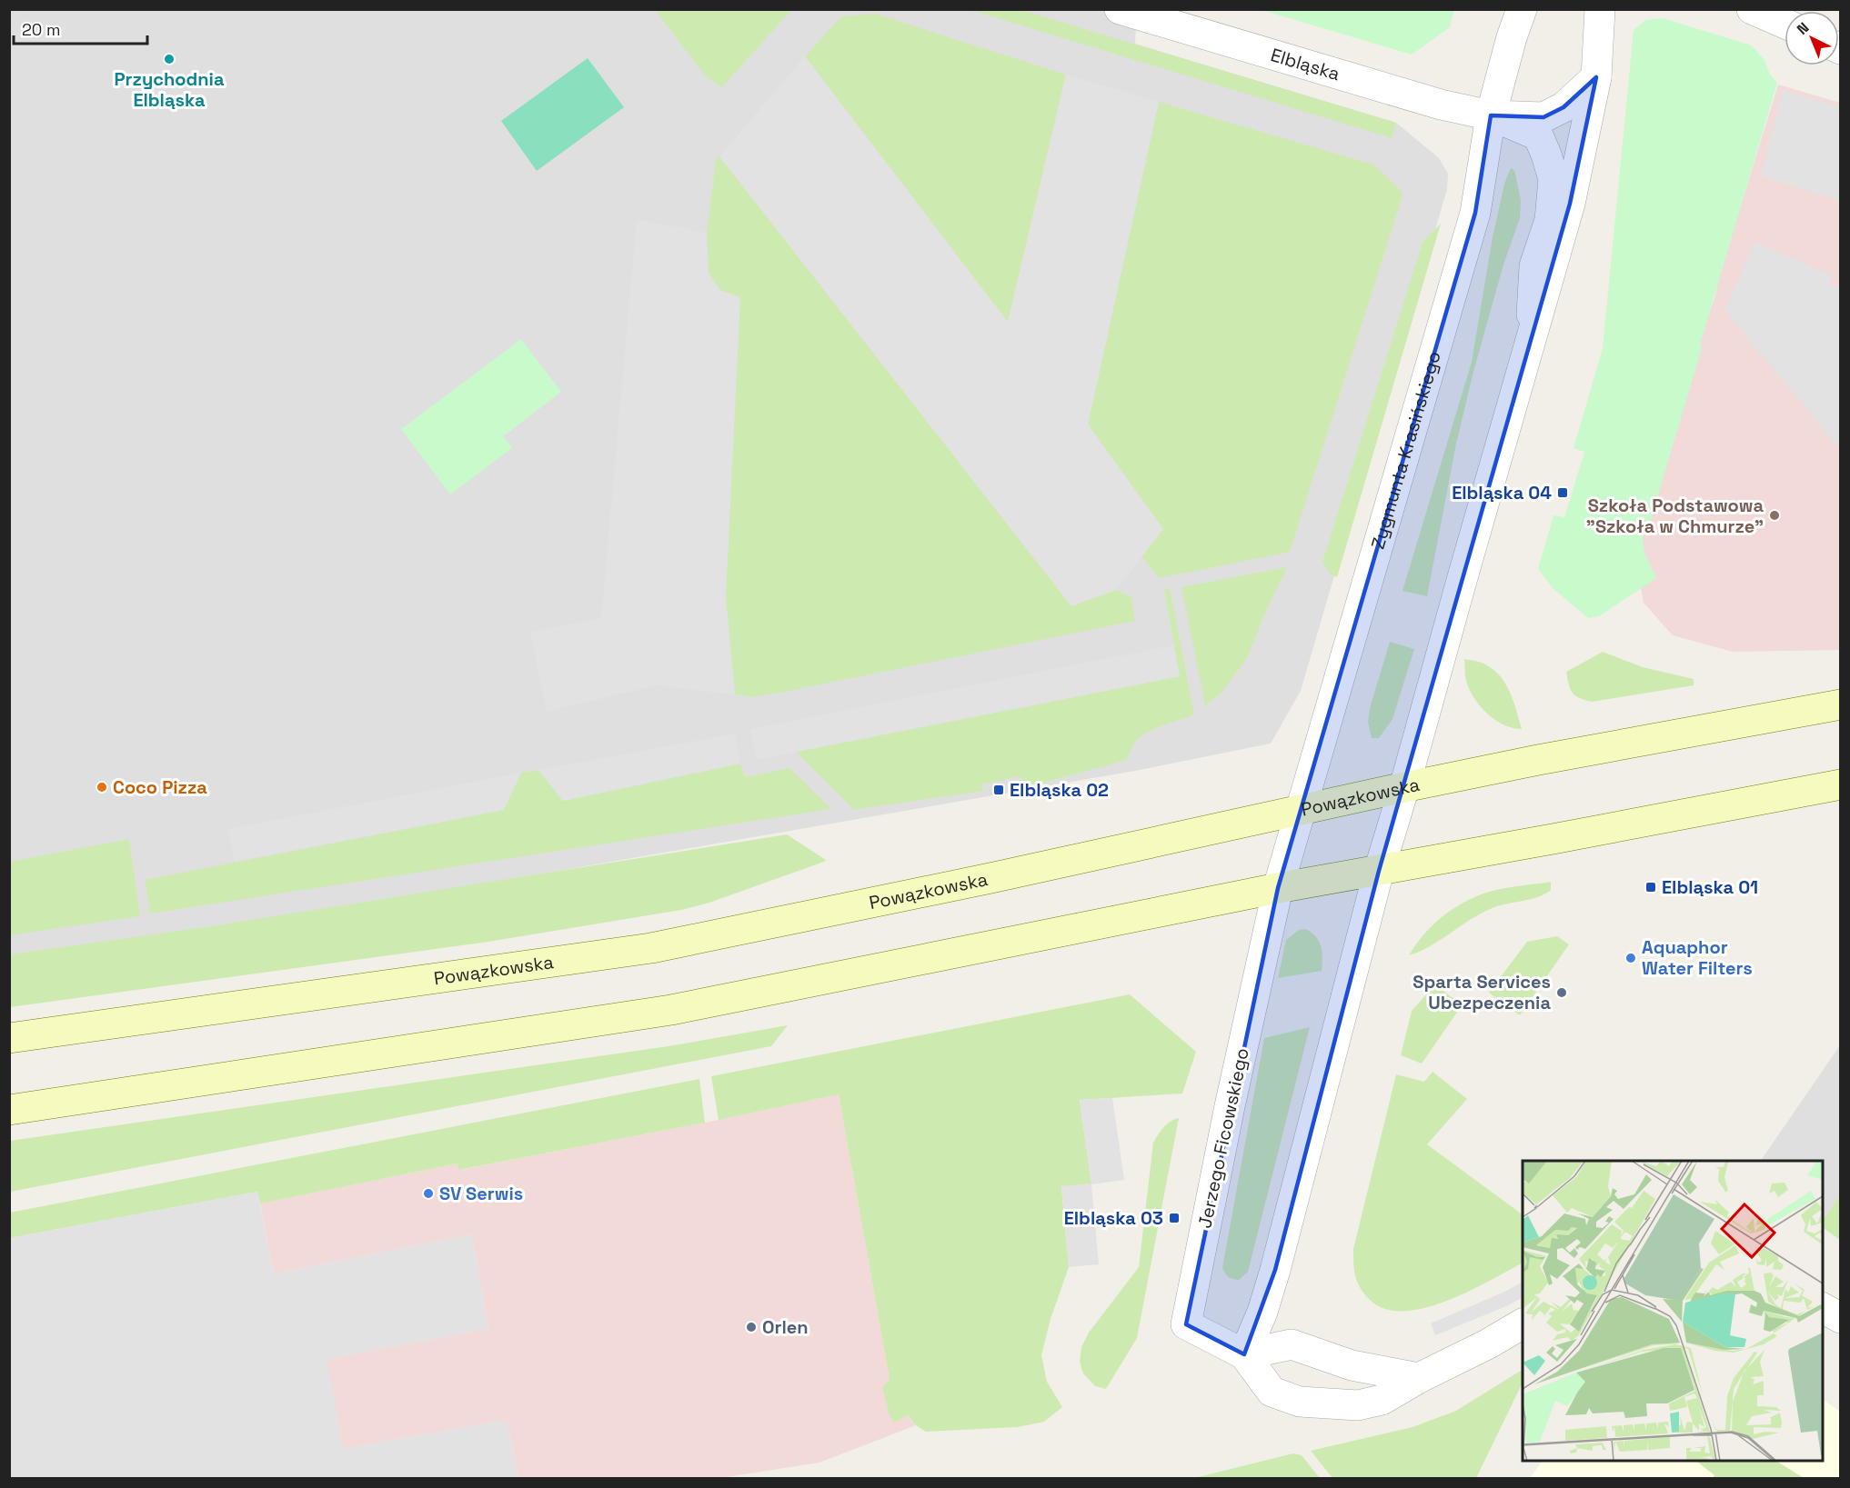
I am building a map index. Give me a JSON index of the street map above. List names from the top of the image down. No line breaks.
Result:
{"streets":{"main road":["Powązkowska"],"street":["Elbląska","Zygmunta Krasińskiego","Jerzego Ficowskiego"]},"crossings":[["Elbląska","Zygmunta Krasińskiego"],["Zygmunta Krasińskiego","Powązkowska"],["Zygmunta Krasińskiego","Jerzego Ficowskiego"]],"places":{"other":["Przychodnia Elbląska","Szkoła Podstawowa \"Szkoła w Chmurze\"","Coco Pizza","Aquaphor Water Filters","Sparta Services Ubezpeczenia","SV Serwis","Orlen"],"transit":["Elbląska 04","Elbląska 02","Elbląska 01","Elbląska 03"]},"scale_bar":"20 m","north":"top left"}
